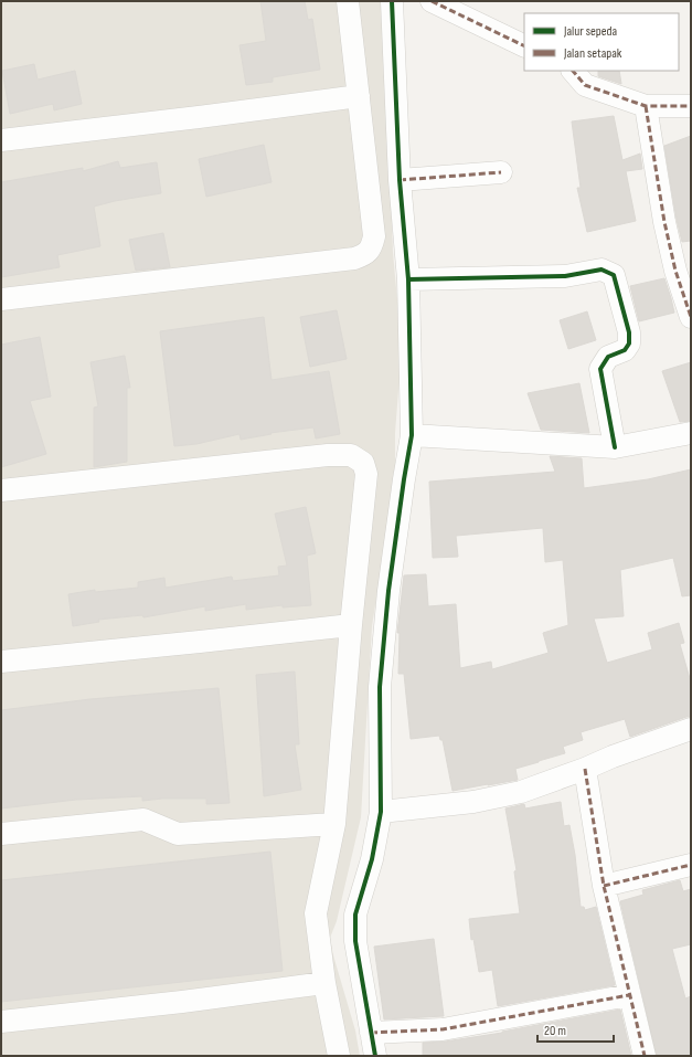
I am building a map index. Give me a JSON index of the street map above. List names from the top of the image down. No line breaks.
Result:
{"legend":["Jalur sepeda","Jalan setapak"],"scale_bar":"20 m"}
